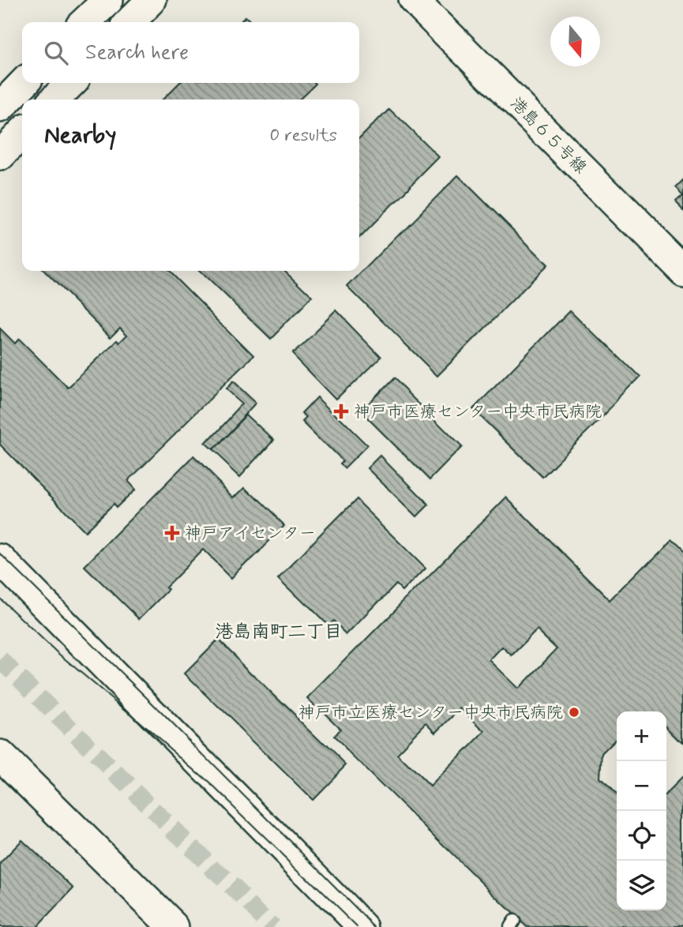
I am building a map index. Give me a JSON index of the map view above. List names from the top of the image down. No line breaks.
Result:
{"streets":{"street":["港島６５号線"]},"districts":["港島南町二丁目"],"places":{"health":["神戸市医療センター中央市民病院","神戸アイセンター"],"other":["神戸市立医療センター中央市民病院"]},"north":"bottom","page":{"search":"Search here","heading":["Nearby","0 results"],"map_buttons":["+","−"]}}
